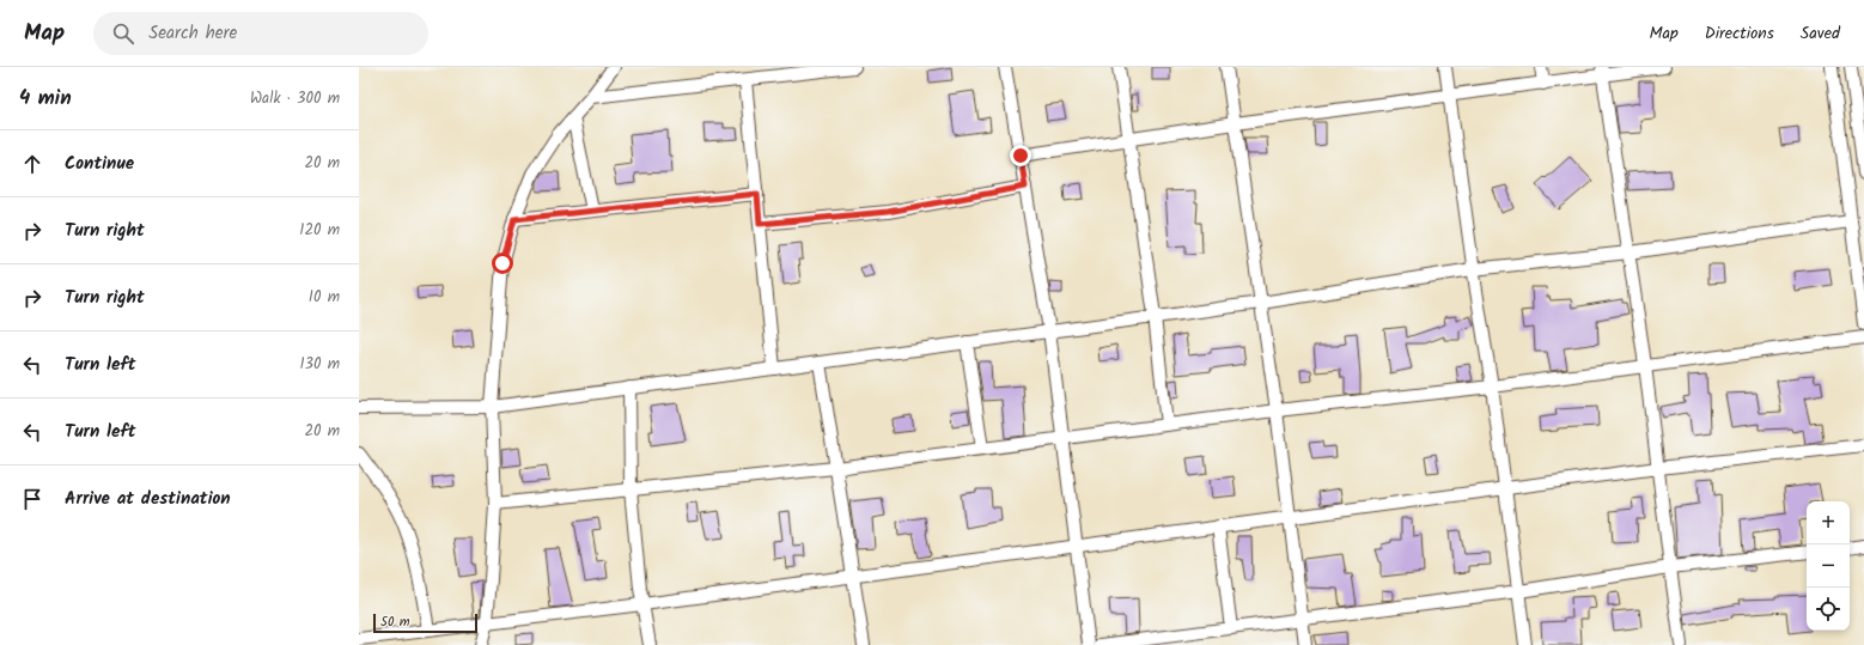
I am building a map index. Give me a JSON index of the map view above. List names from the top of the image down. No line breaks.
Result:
{"scale_bar":"50 m","page":{"header":"Map","search":"Search here","nav":["Map","Directions","Saved"],"heading":["4 min","Walk · 300 m"],"list":[["Continue","20 m"],["Turn right","120 m"],["Turn right","10 m"],["Turn left","130 m"],["Turn left","20 m"],"Arrive at destination"],"map_buttons":["+","−"],"scale":"50 m"}}
